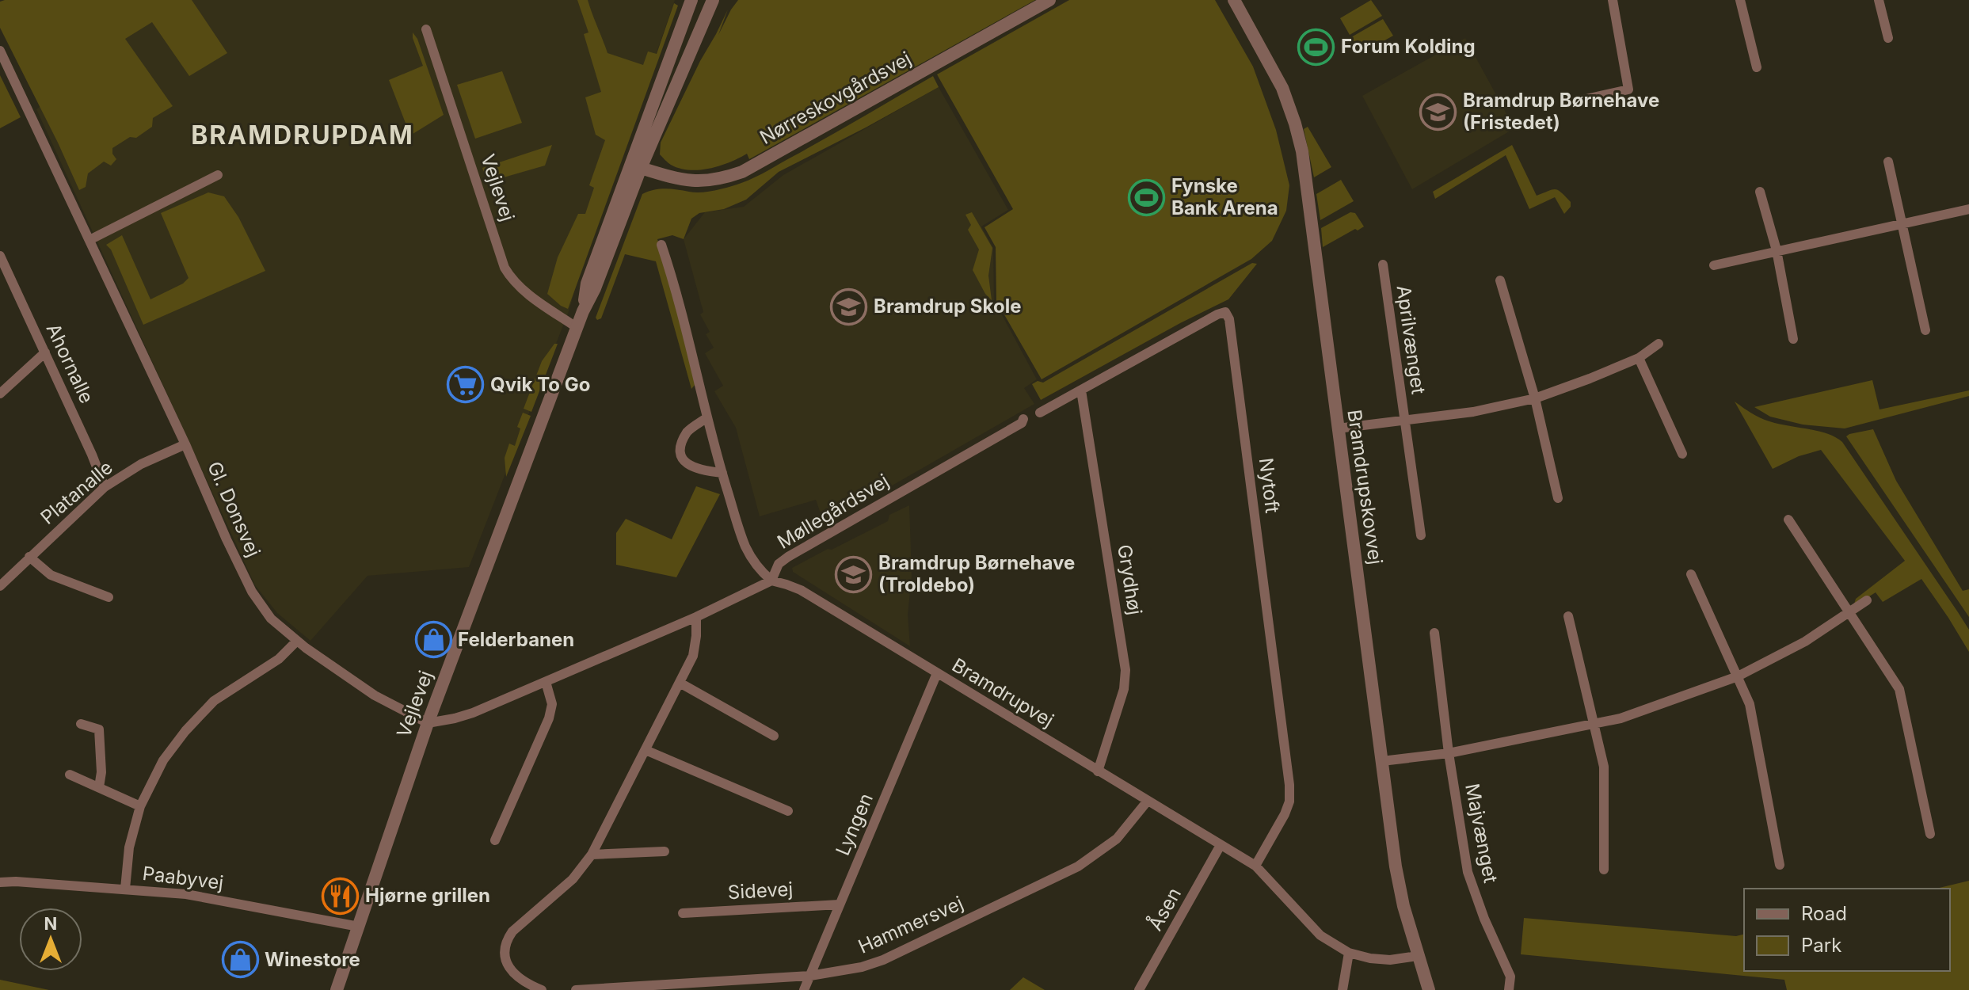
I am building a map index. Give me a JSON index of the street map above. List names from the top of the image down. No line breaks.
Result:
{"streets":{"street":["Nørreskovgårdsvej","Vejlevej","Aprilvænget","Ahornalle","Nytoft","Bramdrupskovvej","Platanalle","Gl. Donsvej","Møllegårdsvej","Grydhøj","Bramdrupvej","Lyngen","Majvænget","Paabyvej","Sidevej","Åsen","Hammersvej"]},"crossings":[["Nørreskovgårdsvej","Vejlevej"],["Vejlevej","Gl. Donsvej"],["Vejlevej","Paabyvej"],["Aprilvænget","Bramdrupskovvej"],["Ahornalle","Platanalle"],["Nytoft","Grydhøj"],["Nytoft","Bramdrupvej"],["Bramdrupskovvej","Bramdrupvej"],["Platanalle","Gl. Donsvej"],["Møllegårdsvej","Bramdrupvej"],["Grydhøj","Bramdrupvej"],["Bramdrupvej","Lyngen"],["Bramdrupvej","Åsen"],["Bramdrupvej","Hammersvej"],["Lyngen","Sidevej"],["Lyngen","Hammersvej"]],"districts":["BRAMDRUPDAM"],"places":{"sports":["Forum Kolding","Fynske Bank Arena"],"school or university":["Bramdrup Børnehave (Fristedet)","Bramdrup Skole","Bramdrup Børnehave (Troldebo)"],"supermarket":["Qvik To Go"],"shop":["Felderbanen","Winestore"],"restaurant":["Hjørne grillen"]},"legend":["Road","Park"],"north":"top"}
